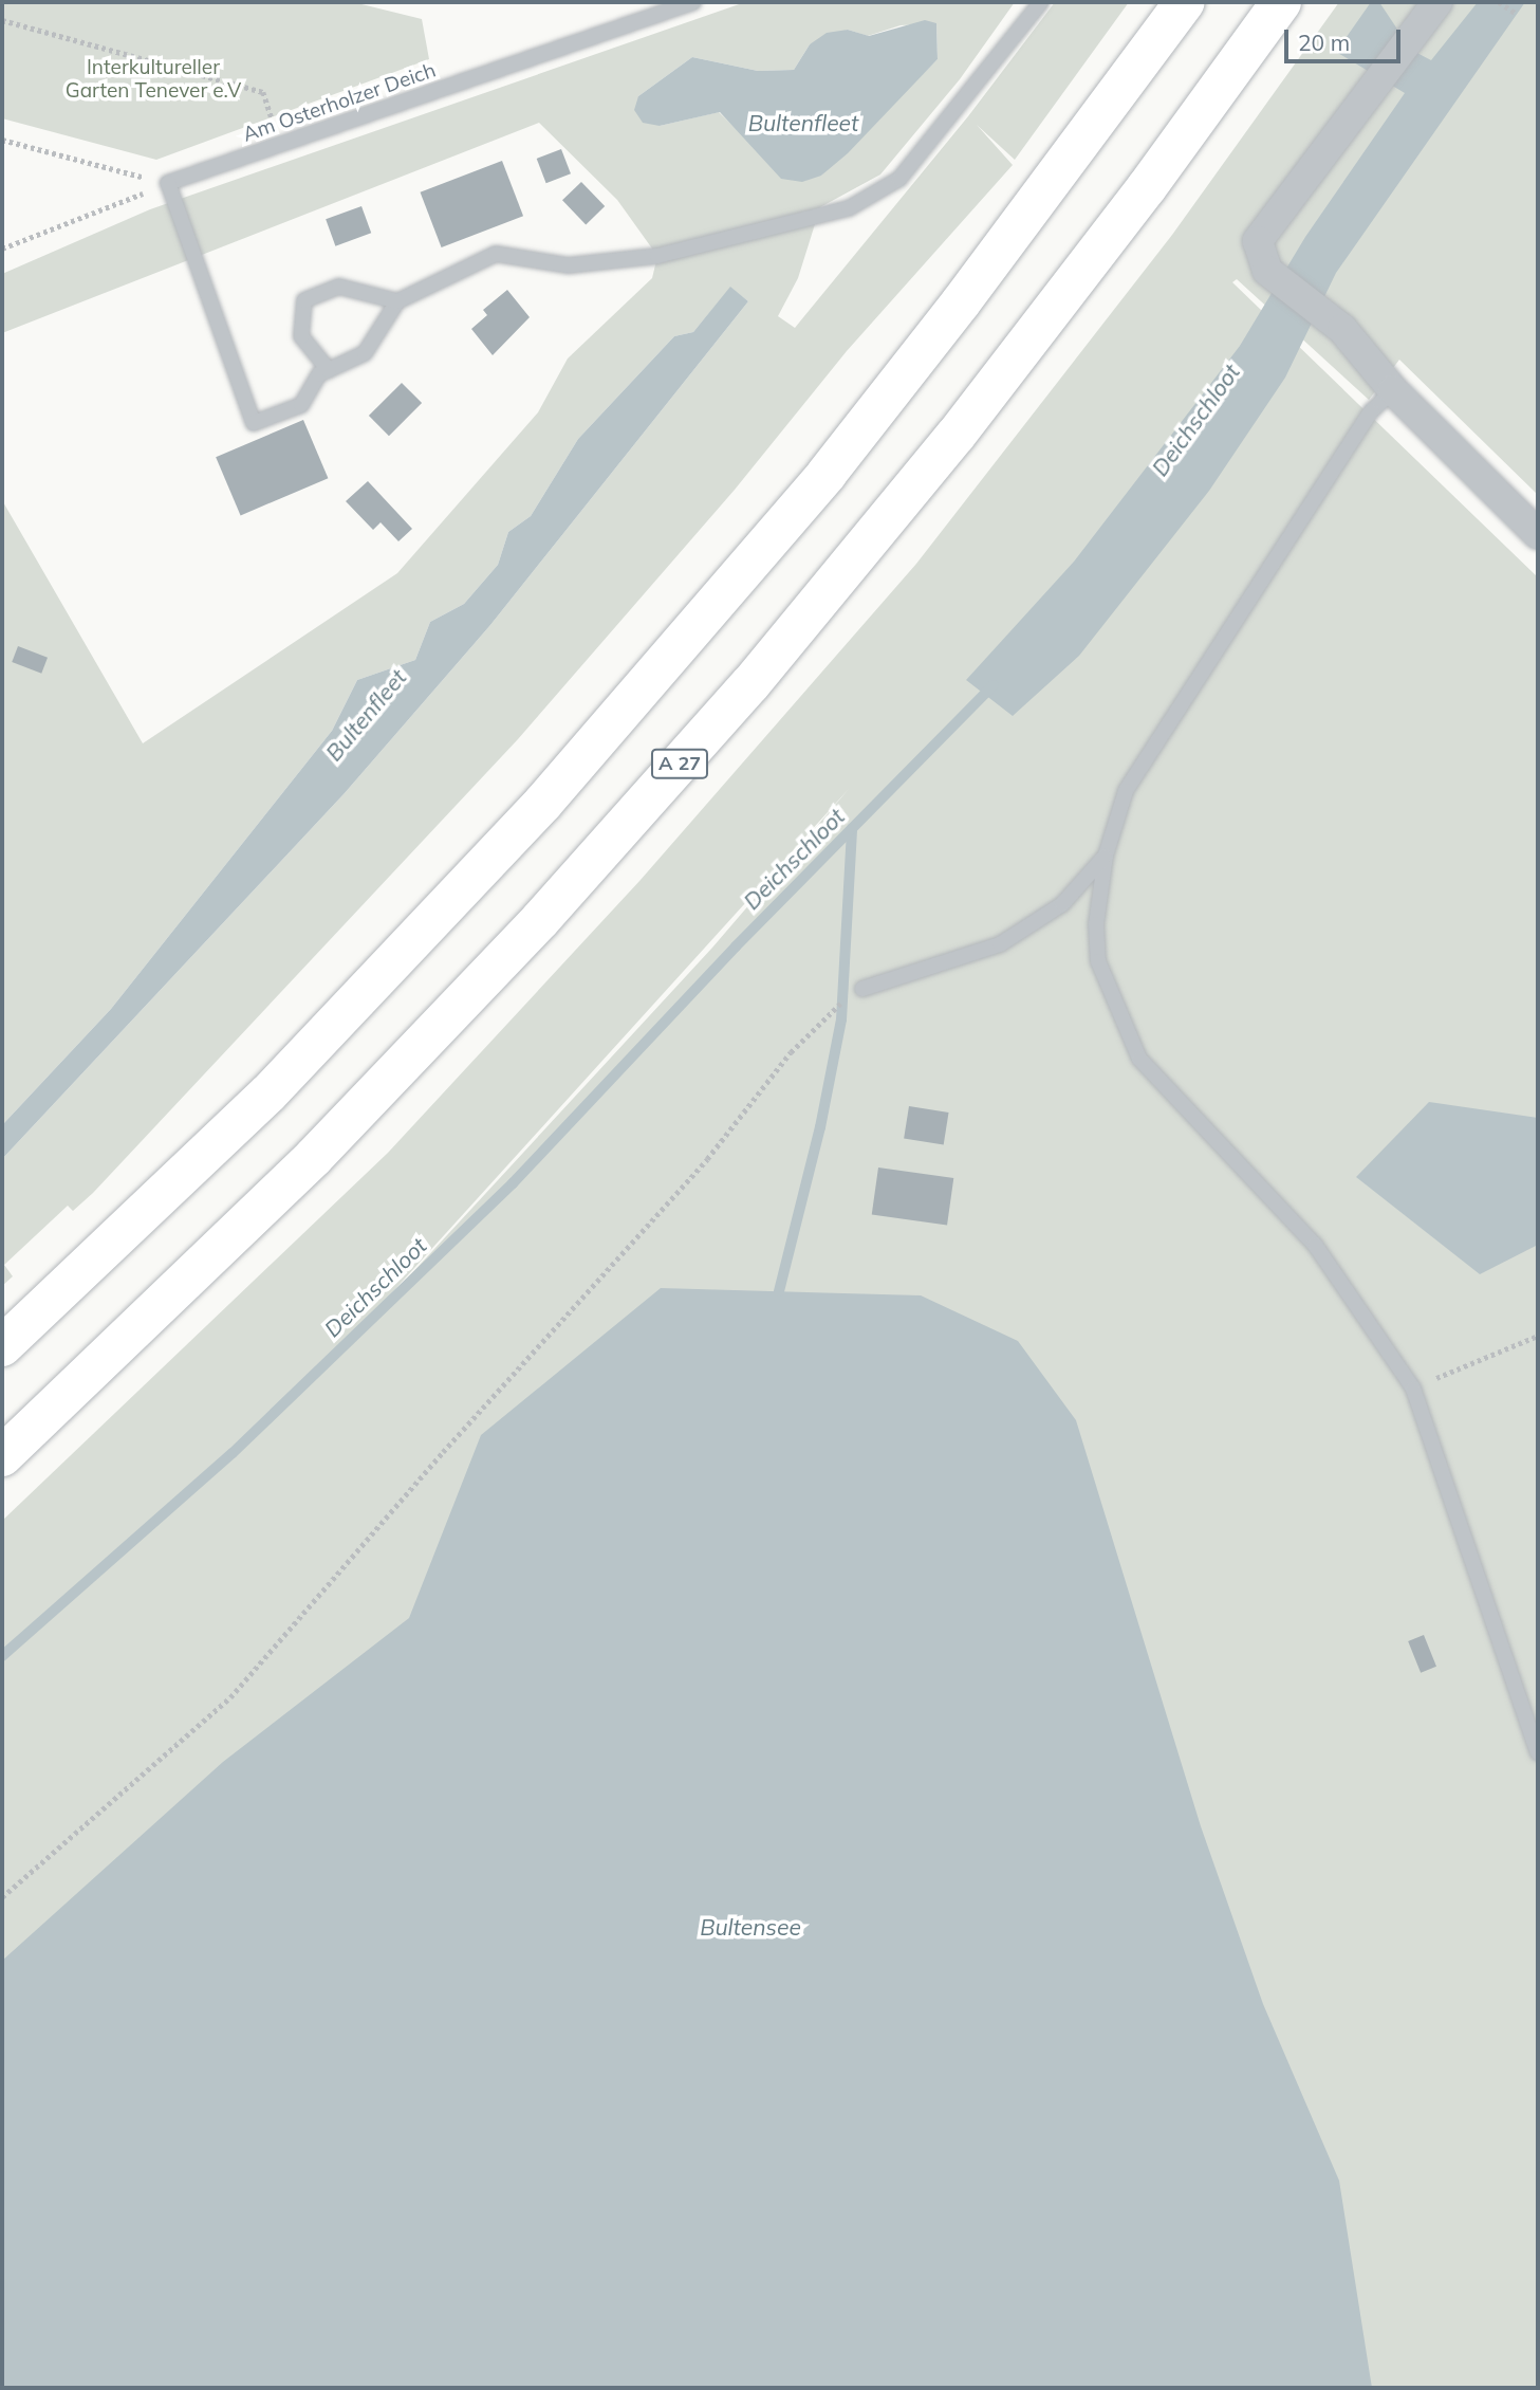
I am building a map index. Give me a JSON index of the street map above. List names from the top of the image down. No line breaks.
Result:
{"streets":{"highway":["A 27"],"lane":["Am Osterholzer Deich"]},"water":["Bultenfleet","Deichschloot","Bultensee"],"parks":["Interkultureller Garten Tenever e.V"],"scale_bar":"20 m"}
